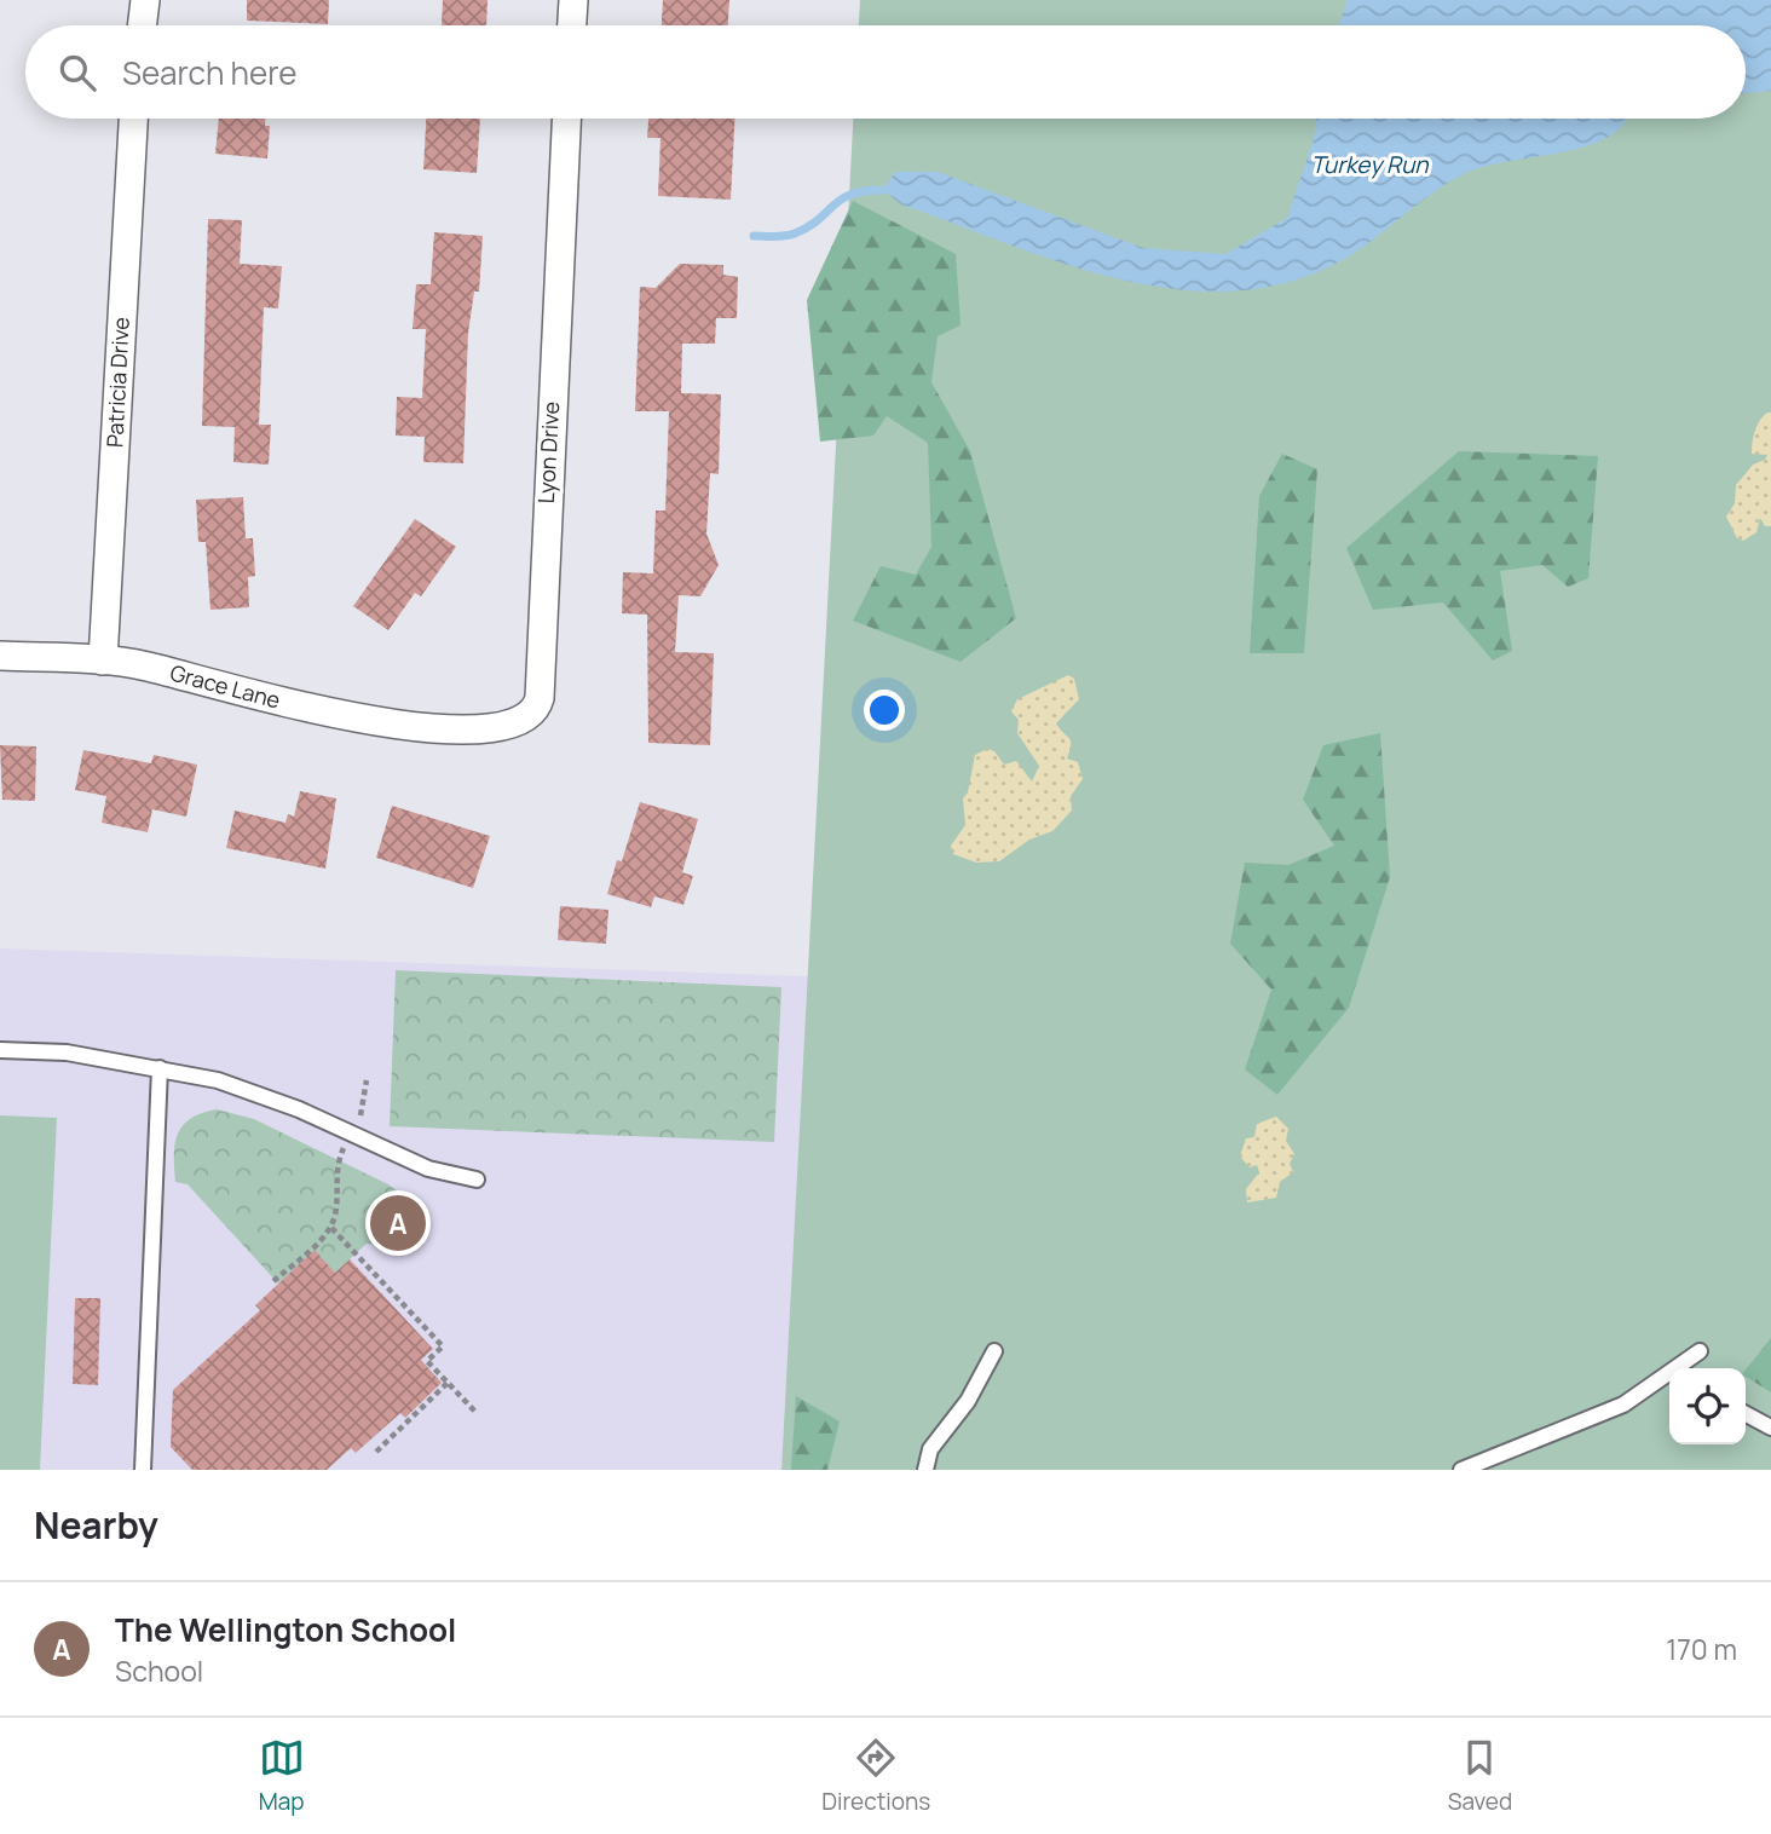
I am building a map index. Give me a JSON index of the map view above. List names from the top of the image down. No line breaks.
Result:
{"streets":{"street":["Patricia Drive","Lyon Drive","Grace Lane"]},"crossings":[["Patricia Drive","Grace Lane"],["Lyon Drive","Grace Lane"]],"water":["Turkey Run"],"page":{"search":"Search here","pins":"A","heading":"Nearby","list":[{"mark":"A","name":"The Wellington School","note":"School","value":"170 m"}],"nav":["Map","Directions","Saved"]}}
